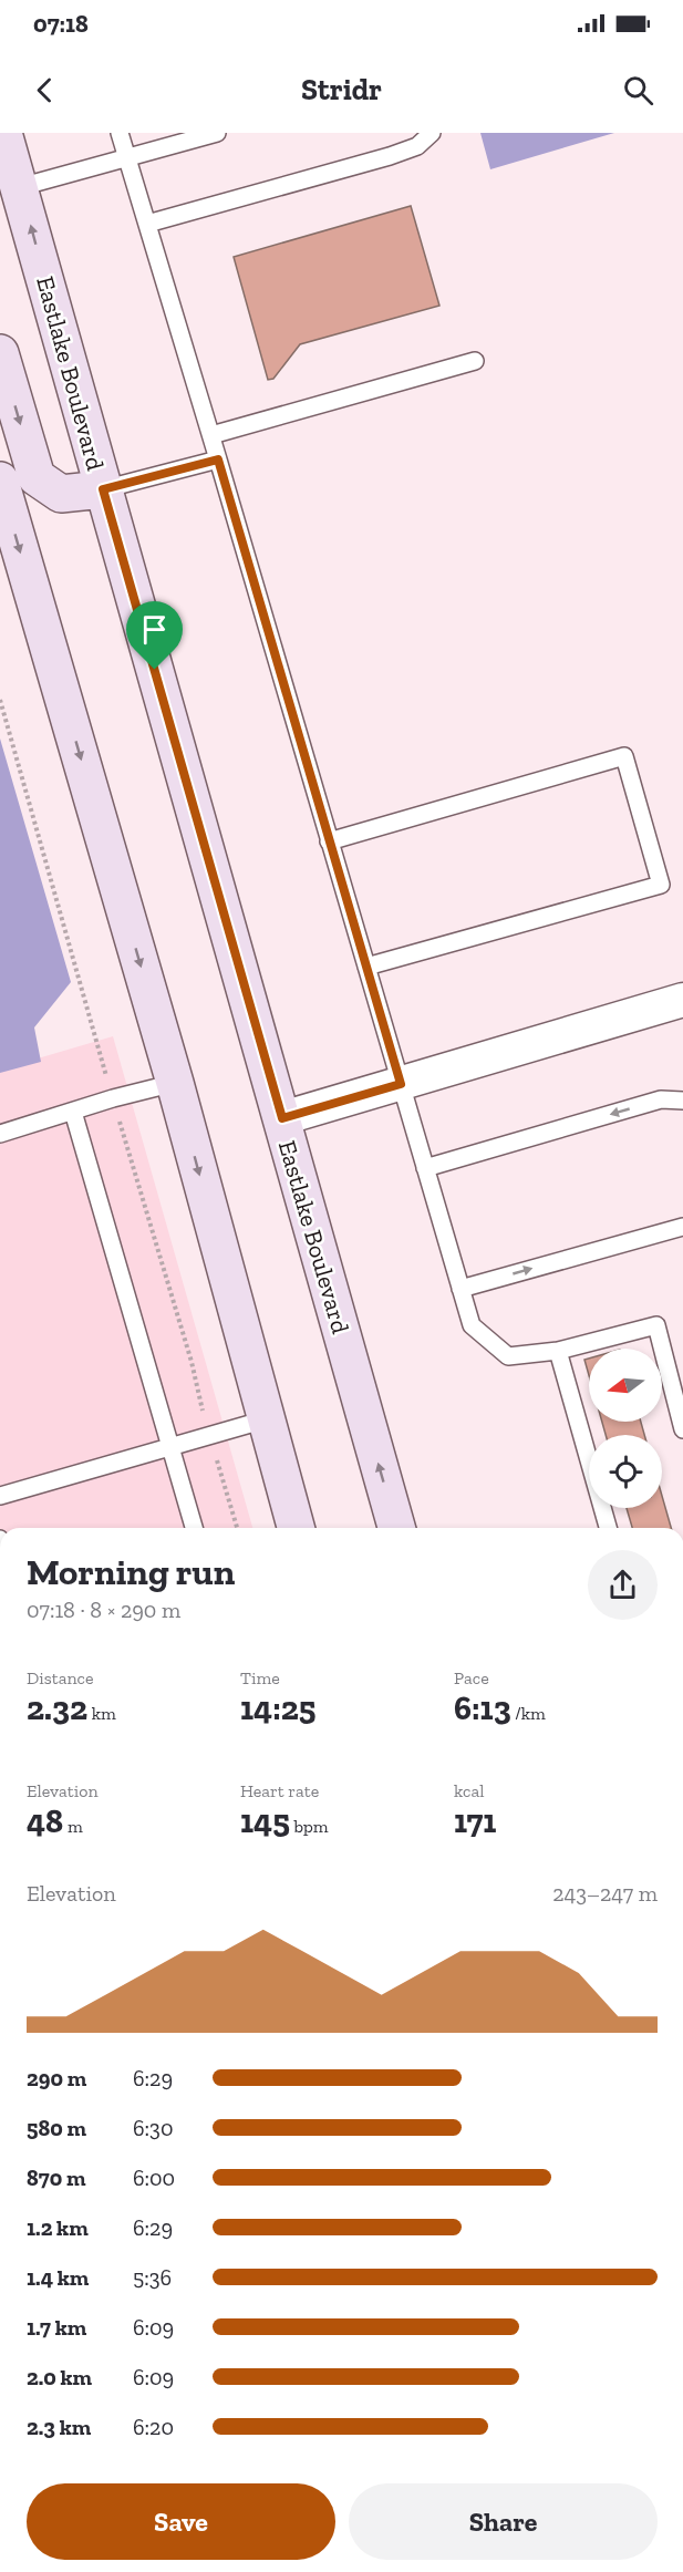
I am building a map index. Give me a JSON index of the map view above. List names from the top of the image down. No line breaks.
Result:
{"streets":{"main road":["Eastlake Boulevard"]},"north":"left","page":{"status":"07:18","header":"Stridr","heading":["Morning run","07:18 · 8 × 290 m"],"stats":[["Distance","2.32 km"],["Time","14:25"],["Pace","6:13 /km"],["Elevation","48 m"],["Heart rate","145 bpm"],["kcal","171"]],"chart":["Elevation","243–247 m"],"list":[{"name":"290 m","note":"6:29"},{"name":"580 m","note":"6:30"},{"name":"870 m","note":"6:00"},{"name":"1.2 km","note":"6:29"},{"name":"1.4 km","note":"5:36"},{"name":"1.7 km","note":"6:09"},{"name":"2.0 km","note":"6:09"},{"name":"2.3 km","note":"6:20"}],"buttons":["Save","Share"]}}
